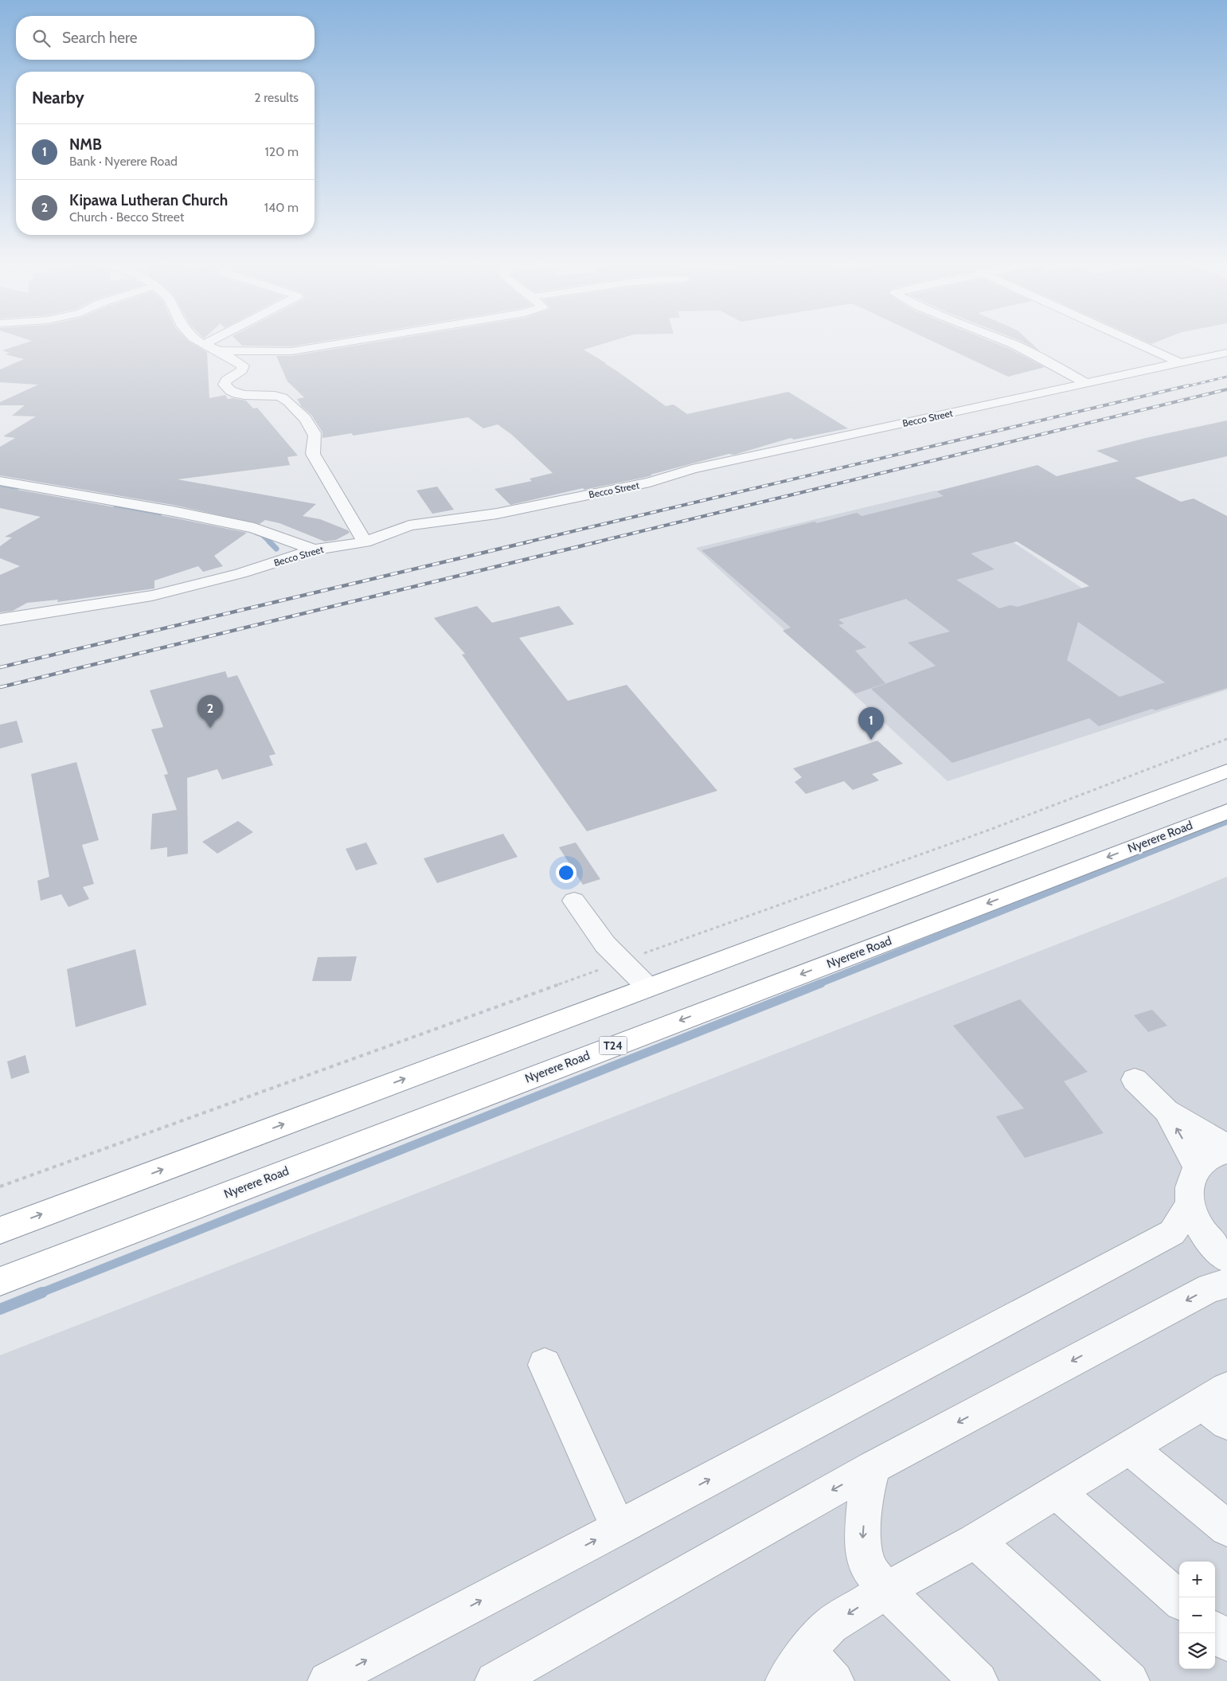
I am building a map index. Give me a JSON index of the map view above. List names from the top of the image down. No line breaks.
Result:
{"streets":{"highway":["Nyerere Road","T24"],"street":["Becco Street"]},"page":{"search":"Search here","heading":["Nearby","2 results"],"list":[{"mark":"1","name":"NMB","note":"Bank · Nyerere Road","value":"120 m"},{"mark":"2","name":"Kipawa Lutheran Church","note":"Church · Becco Street","value":"140 m"}],"pins":["2","1"],"map_buttons":["+","−"]}}
